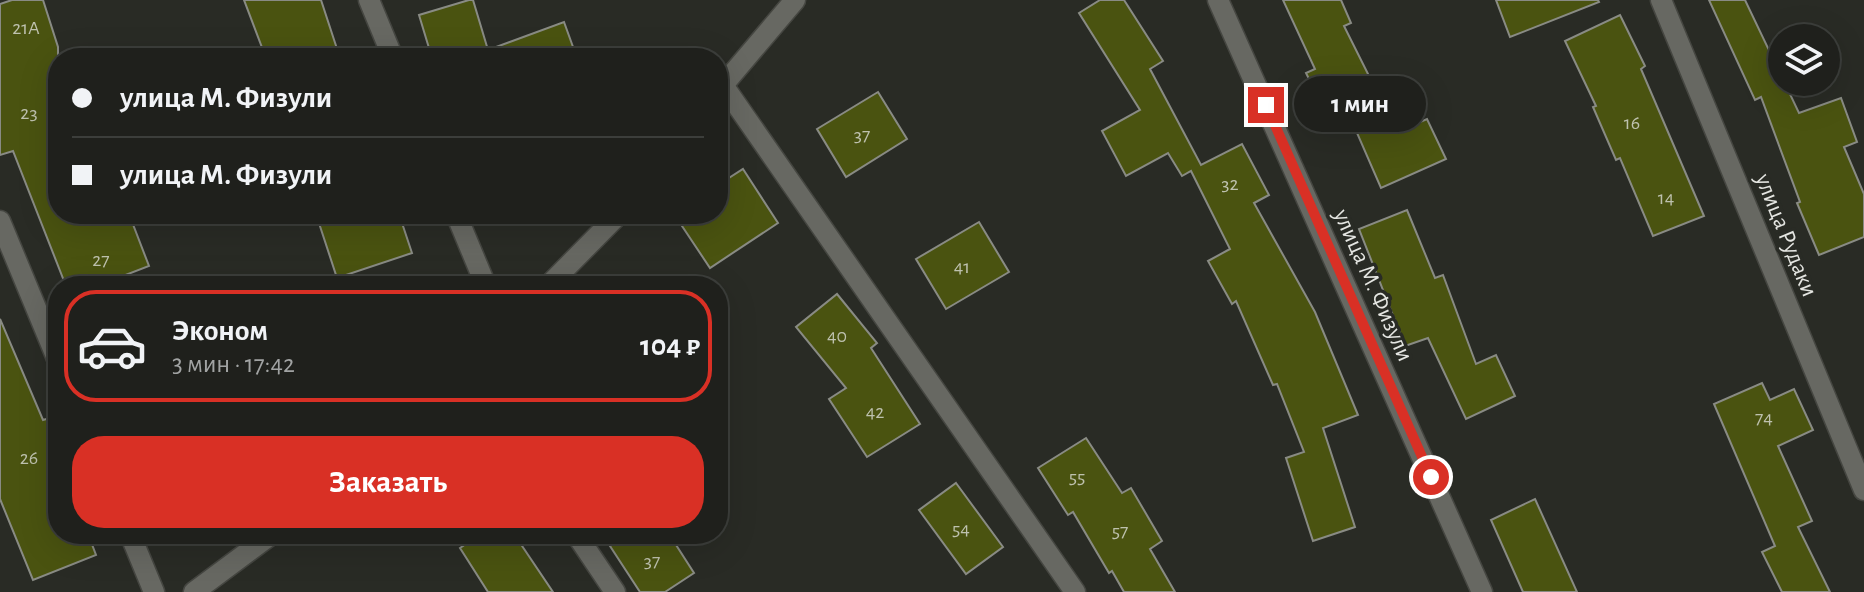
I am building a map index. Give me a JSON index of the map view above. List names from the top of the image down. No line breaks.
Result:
{"streets":{"street":["улица Рудаки","улица М. Физули"]},"house_numbers":["21А","23","16","37","32","14","27","41","40","42","74","26","55","54","57","37"],"page":{"banner":["улица М. Физули","улица М. Физули"],"bubble":"1 мин","list":[{"name":"Эконом","note":"3 мин · 17:42","value":"104 ₽"}],"buttons":"Заказать"}}
